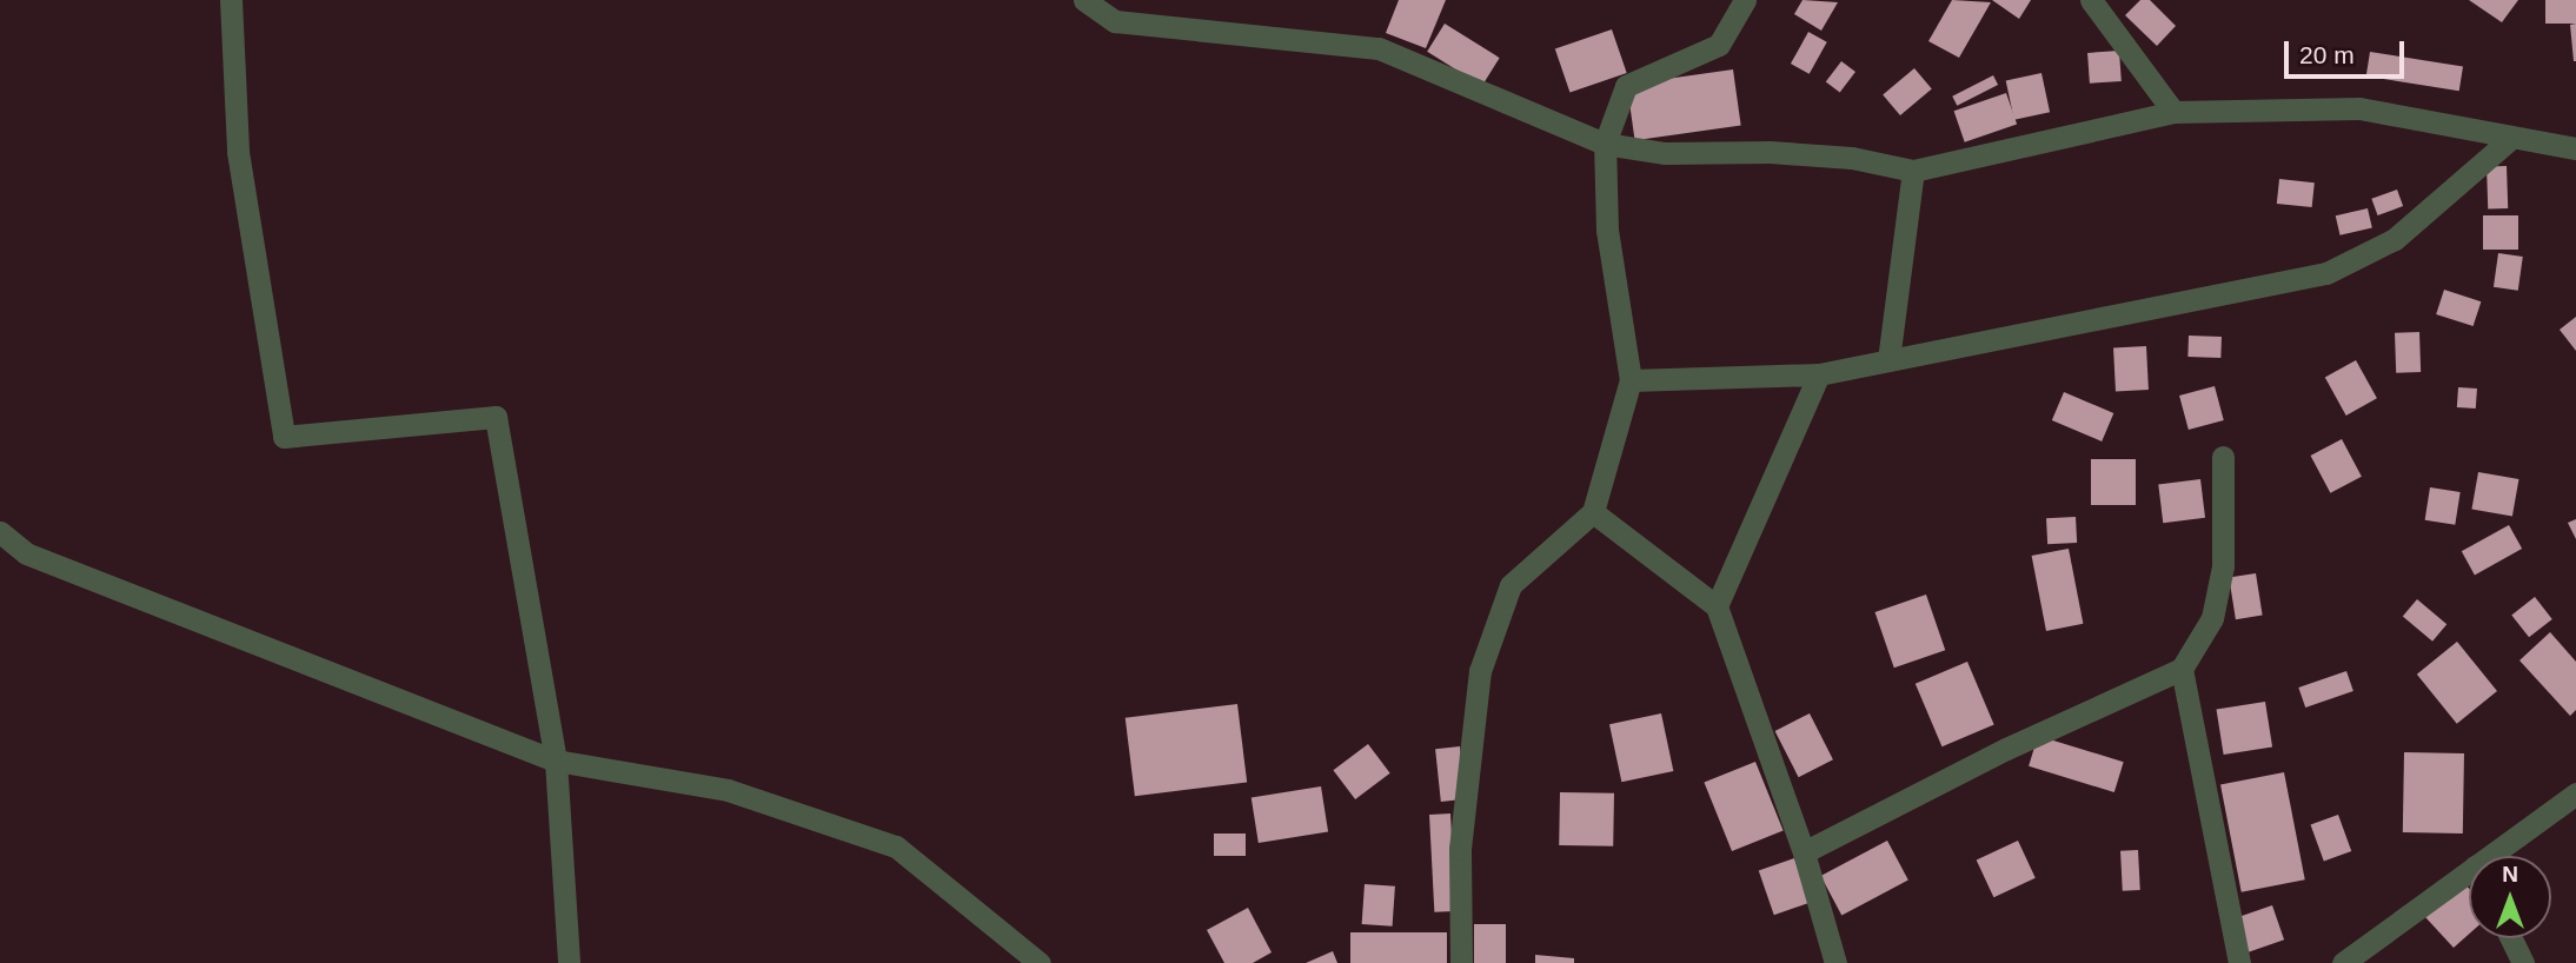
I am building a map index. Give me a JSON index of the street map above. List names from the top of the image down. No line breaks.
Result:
{"scale_bar":"20 m","north":"top"}
